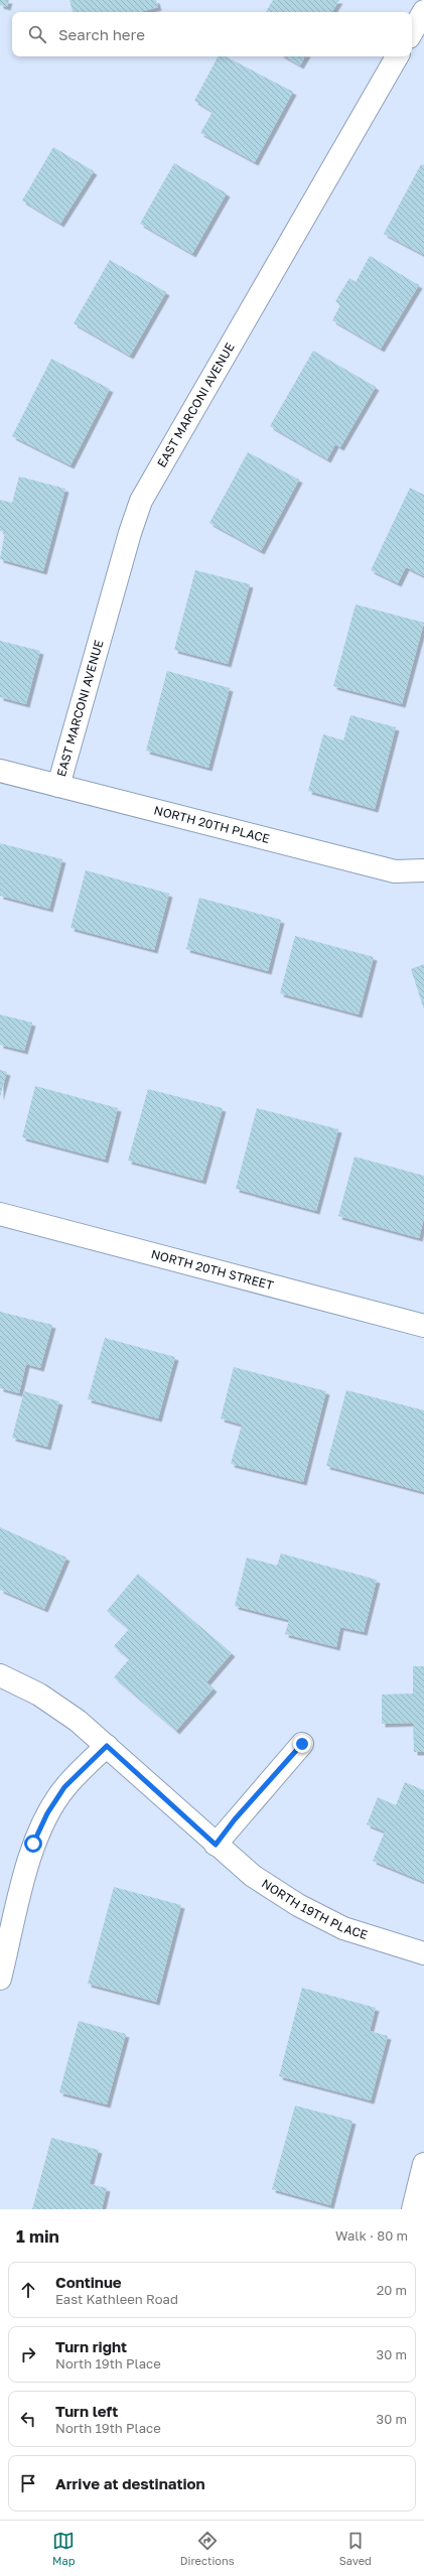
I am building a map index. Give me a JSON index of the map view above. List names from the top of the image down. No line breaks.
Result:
{"streets":{"street":["EAST MARCONI AVENUE","NORTH 20TH PLACE","NORTH 20TH STREET","NORTH 19TH PLACE"]},"crossings":[["EAST MARCONI AVENUE","NORTH 20TH PLACE"]],"page":{"search":"Search here","heading":["1 min","Walk · 80 m"],"list":[["Continue","East Kathleen Road","20 m"],["Turn right","North 19th Place","30 m"],["Turn left","North 19th Place","30 m"],"Arrive at destination"],"nav":["Map","Directions","Saved"]}}
